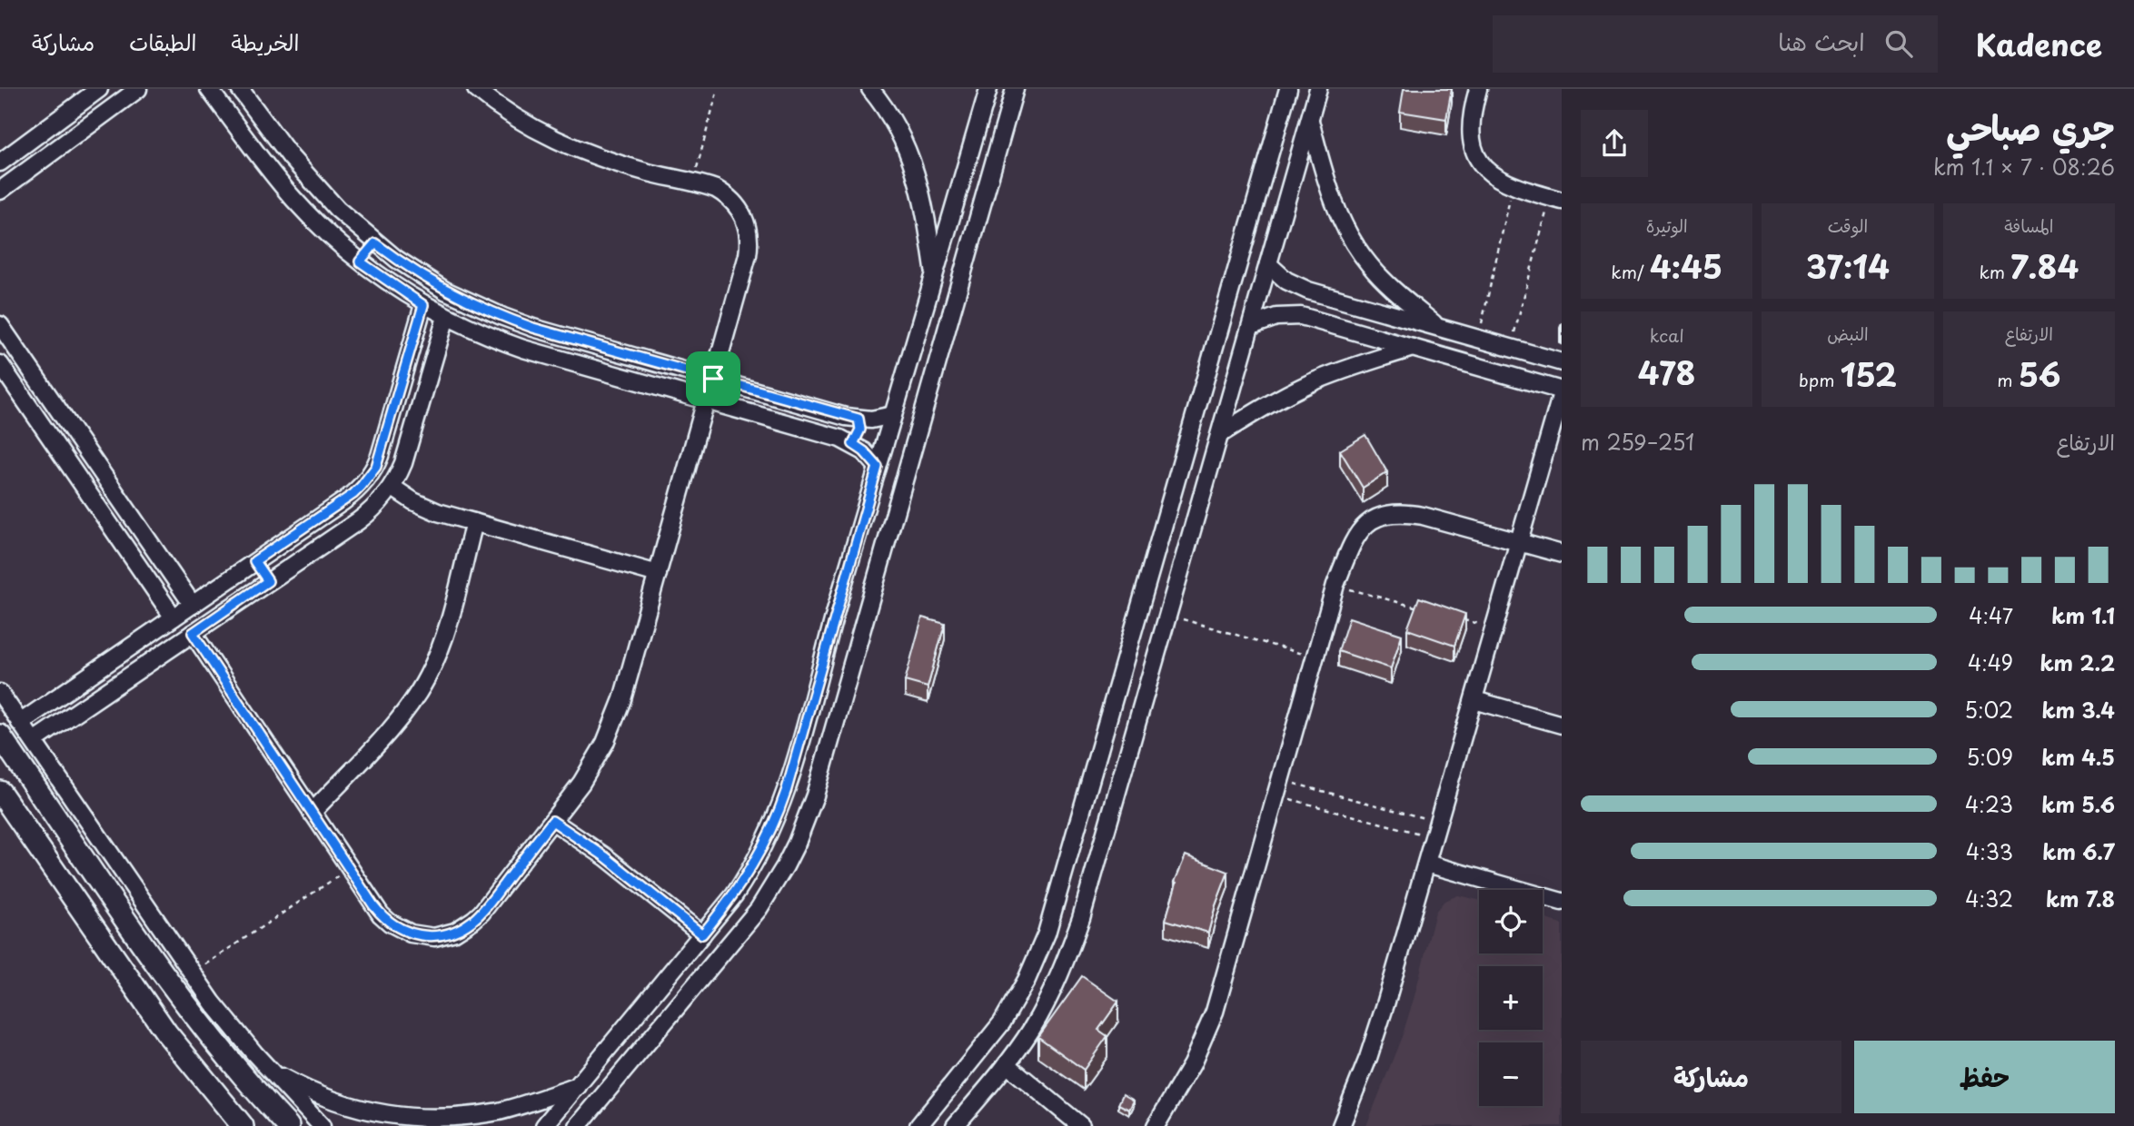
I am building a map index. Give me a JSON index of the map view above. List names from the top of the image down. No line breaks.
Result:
{"page":{"header":"Kadence","search":"ابحث هنا","nav":["الخريطة","الطبقات","مشاركة"],"heading":["جري صباحي","08:26 · 7 × 1.1 km"],"stats":[["المسافة","7.84 km"],["الوقت","37:14"],["الوتيرة","4:45 /km"],["الارتفاع","56 m"],["النبض","152 bpm"],["kcal","478"]],"chart":["الارتفاع","251–259 m"],"list":[{"name":"1.1 km","note":"4:47"},{"name":"2.2 km","note":"4:49"},{"name":"3.4 km","note":"5:02"},{"name":"4.5 km","note":"5:09"},{"name":"5.6 km","note":"4:23"},{"name":"6.7 km","note":"4:33"},{"name":"7.8 km","note":"4:32"}],"map_buttons":["+","−"],"buttons":["حفظ","مشاركة"]}}
